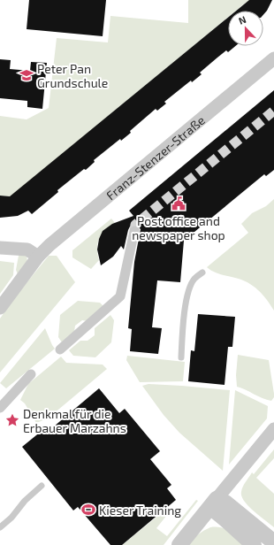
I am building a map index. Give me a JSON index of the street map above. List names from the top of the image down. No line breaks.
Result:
{"streets":{"street":["Franz-Stenzer-Straße"]},"places":{"school or university":["Peter Pan Grundschule"],"public building":["Post office and newspaper shop"],"place":["Denkmal für die Erbauer Marzahns"],"sports":["Kieser Training"]},"north":"top"}
